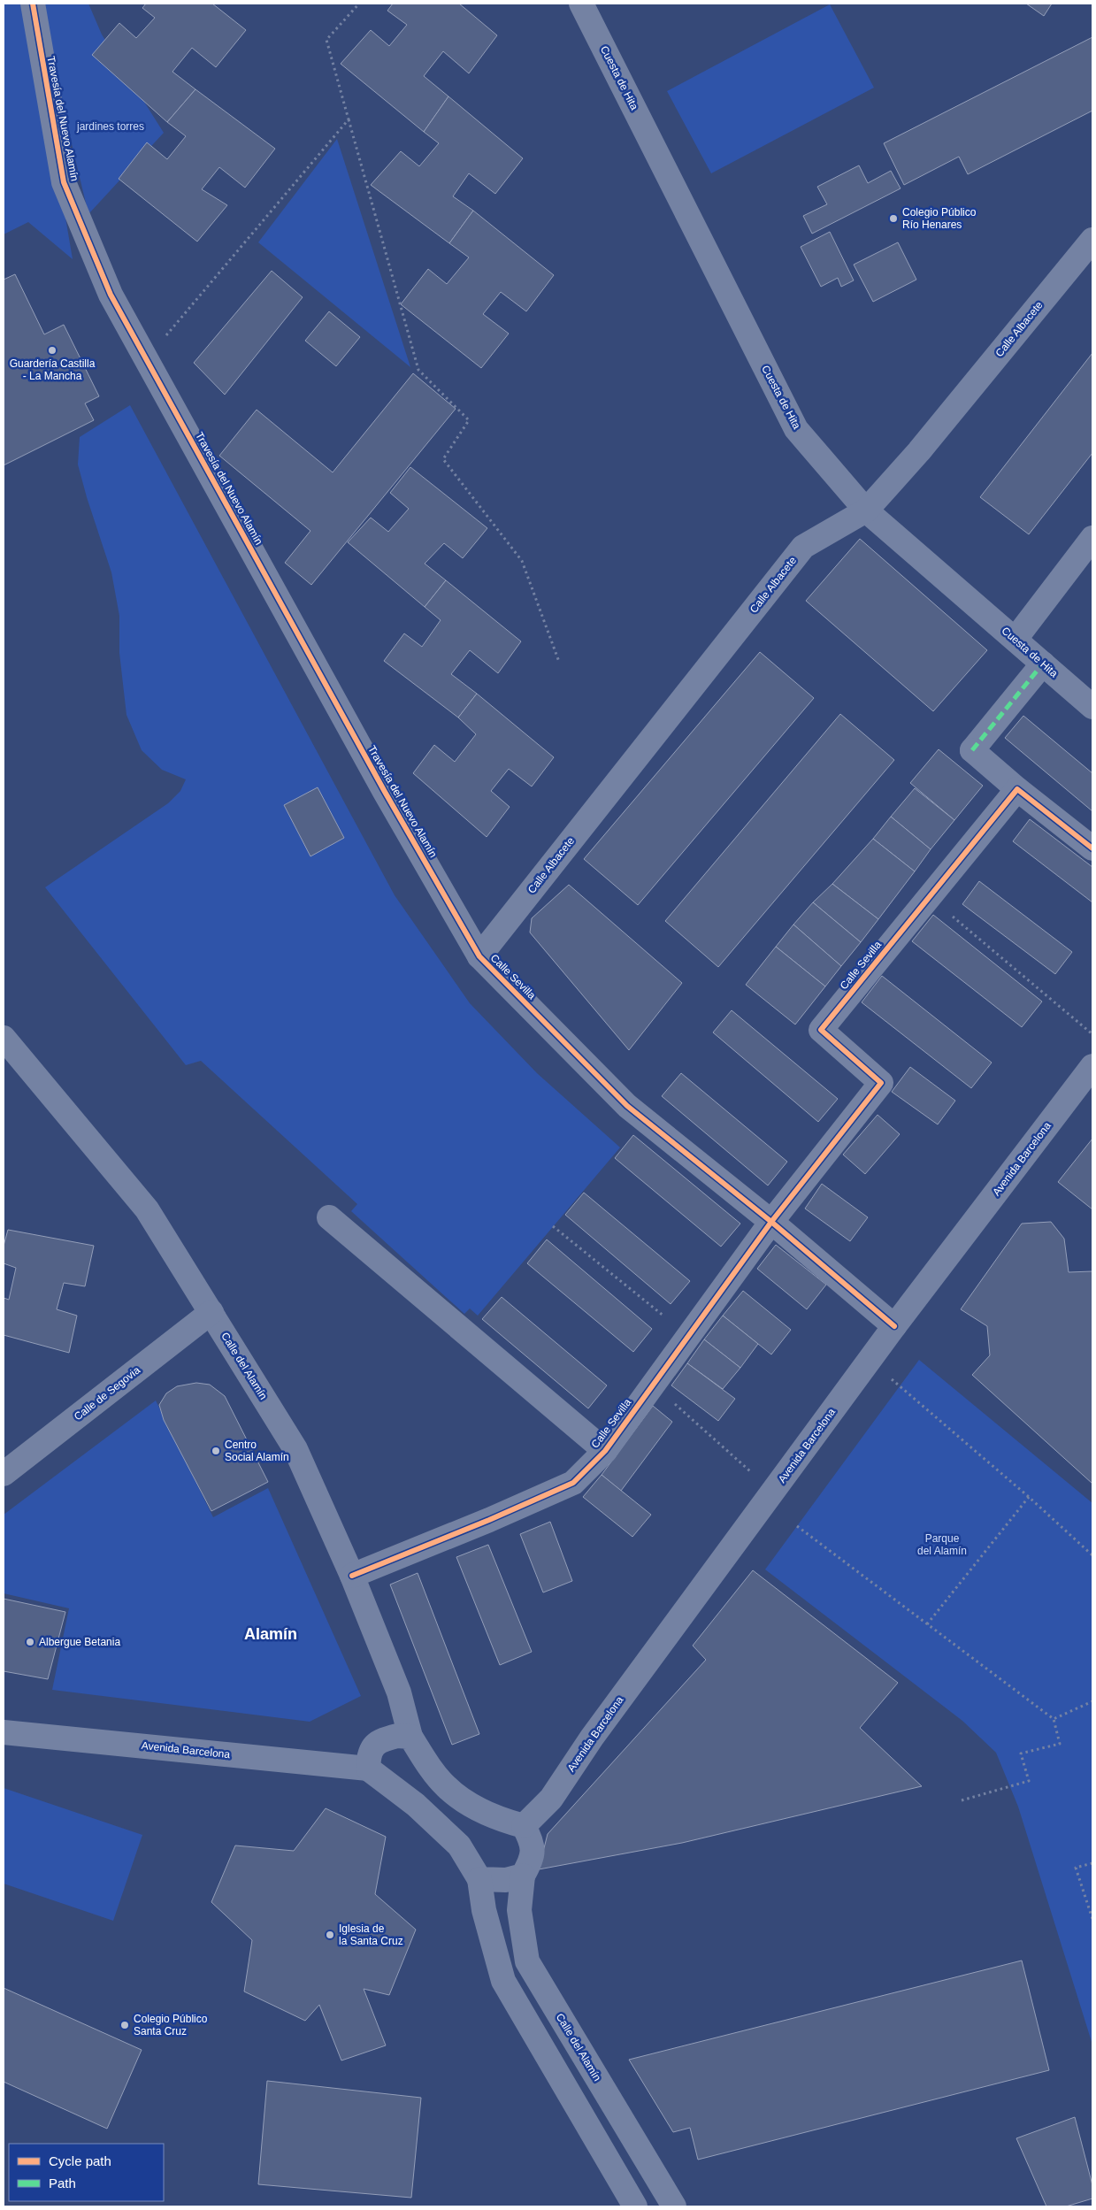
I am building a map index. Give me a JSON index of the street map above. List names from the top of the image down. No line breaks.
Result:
{"streets":{"street":["Cuesta de Hita","Travesía del Nuevo Alamín","Calle Albacete","Calle Sevilla","Avenida Barcelona","Calle del Alamín","Calle de Segovia"]},"crossings":[["Cuesta de Hita","Calle Albacete"],["Travesía del Nuevo Alamín","Calle Albacete"],["Travesía del Nuevo Alamín","Calle Sevilla"],["Calle Albacete","Calle Sevilla"],["Calle Sevilla","Avenida Barcelona"],["Calle Sevilla","Calle del Alamín"],["Avenida Barcelona","Calle del Alamín"],["Calle del Alamín","Calle de Segovia"]],"districts":["Alamín"],"parks":["jardines torres","Parque del Alamín"],"places":["Colegio Público Río Henares","Guardería Castilla - La Mancha","Centro Social Alamín","Albergue Betania","Iglesia de la Santa Cruz","Colegio Público Santa Cruz"],"legend":["Cycle path","Path"]}
